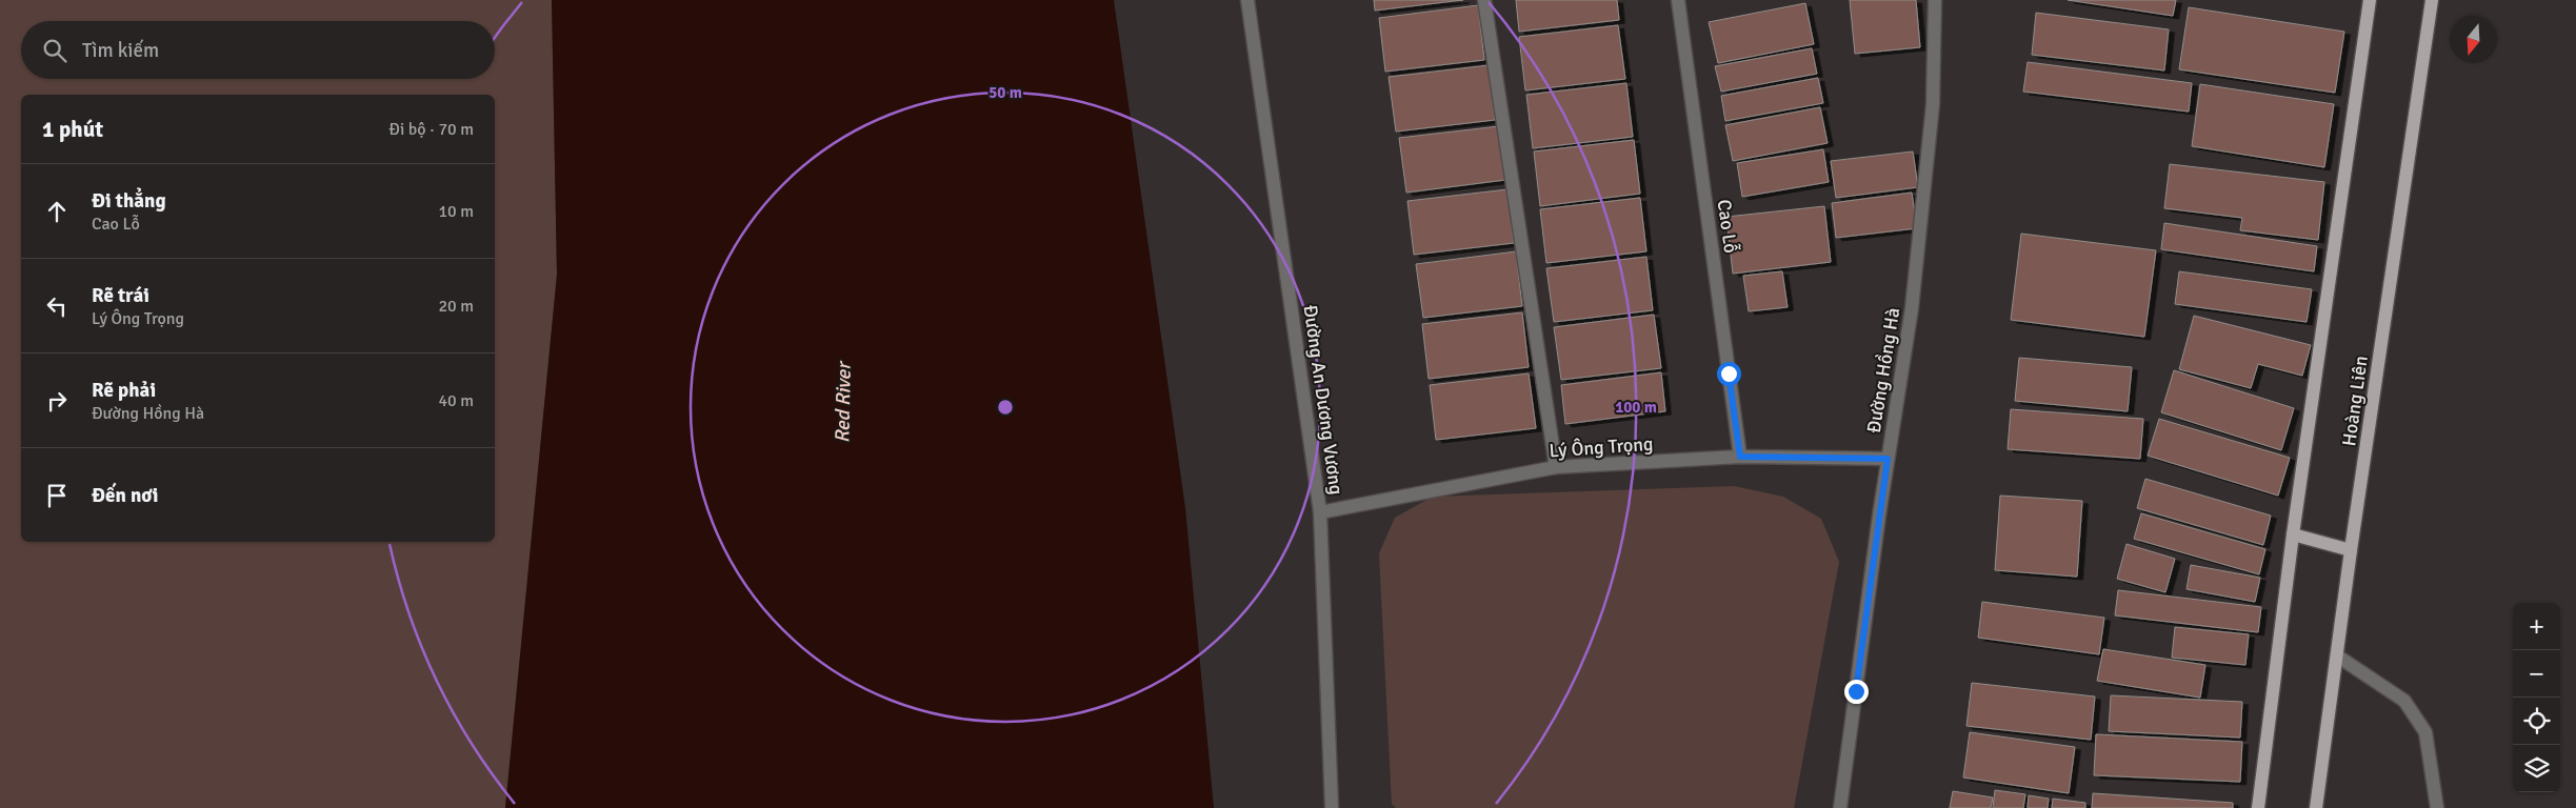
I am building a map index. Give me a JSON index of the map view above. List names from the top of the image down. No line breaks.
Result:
{"streets":{"main road":["Hoàng Liên"],"street":["Cao Lỗ","Đường Hồng Hà","Đường An Dương Vương","Lý Ông Trọng"]},"crossings":[["Cao Lỗ","Lý Ông Trọng"],["Đường Hồng Hà","Lý Ông Trọng"],["Đường An Dương Vương","Lý Ông Trọng"]],"water":["Red River"],"north":"bottom","page":{"search":"Tìm kiếm","heading":["1 phút","Đi bộ · 70 m"],"list":[["Đi thẳng","Cao Lỗ","10 m"],["Rẽ trái","Lý Ông Trọng","20 m"],["Rẽ phải","Đường Hồng Hà","40 m"],"Đến nơi"],"map_buttons":["+","−"]},"rings":["50 m","100 m"]}
